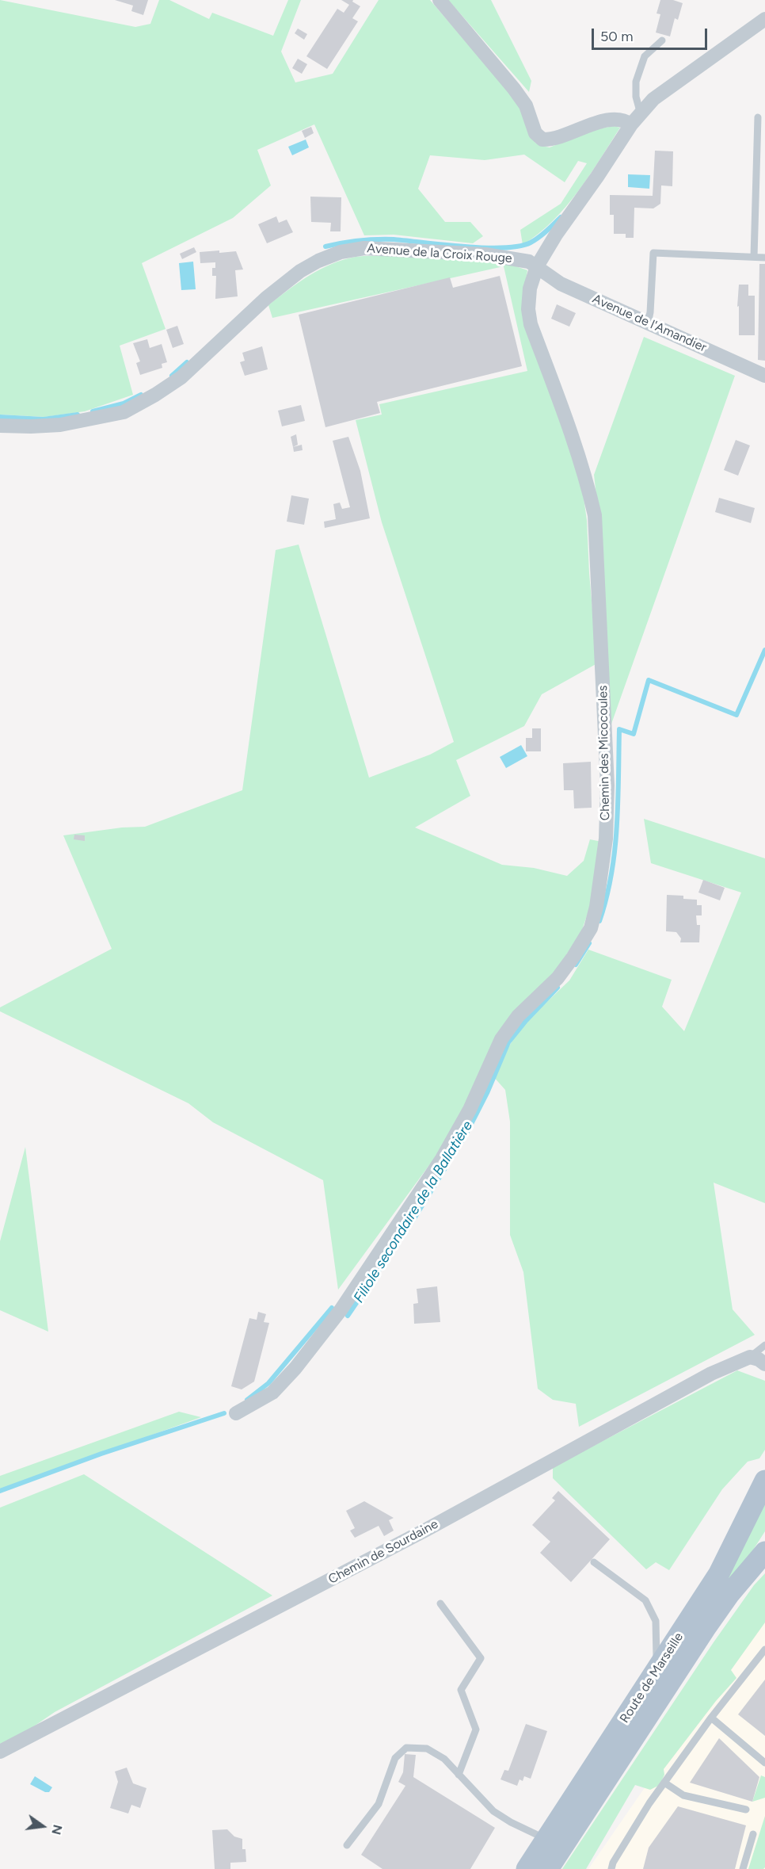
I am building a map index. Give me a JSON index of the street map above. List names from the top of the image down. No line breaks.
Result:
{"streets":{"main road":["Route de Marseille"],"street":["Avenue de la Croix Rouge","Avenue de l'Amandier","Chemin des Micocoules","Chemin de Sourdaine"]},"crossings":[["Avenue de la Croix Rouge","Avenue de l'Amandier"],["Avenue de la Croix Rouge","Chemin des Micocoules"],["Avenue de l'Amandier","Chemin des Micocoules"]],"water":["Filiole secondaire de la Ballatière"],"scale_bar":"50 m","north":"right"}
